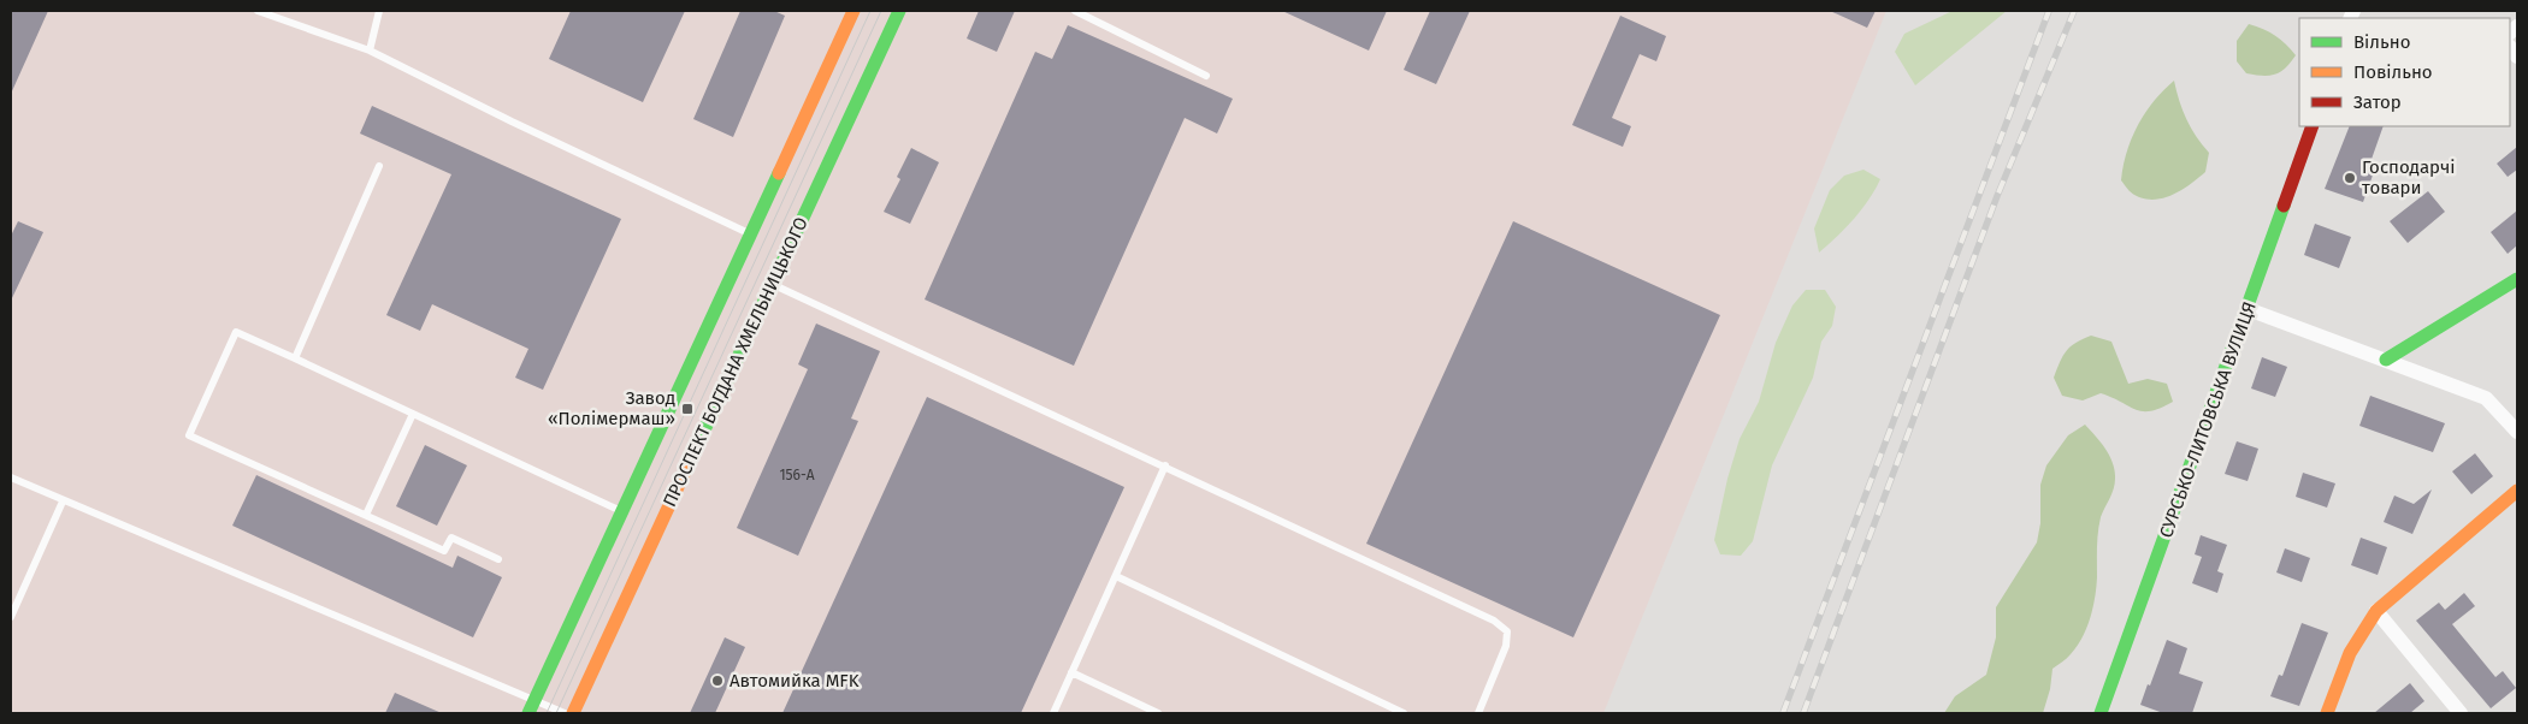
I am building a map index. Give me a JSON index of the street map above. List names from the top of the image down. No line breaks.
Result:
{"streets":{"main road":["ПРОСПЕКТ БОГДАНА ХМЕЛЬНИЦЬКОГО","СУРСЬКО-ЛИТОВСЬКА ВУЛИЦЯ"]},"places":{"other":["Господарчі товари","Автомийка MFK"],"transit":["Завод «Полімермаш»"]},"house_numbers":["156-А"],"legend":["Вільно","Повільно","Затор"]}
